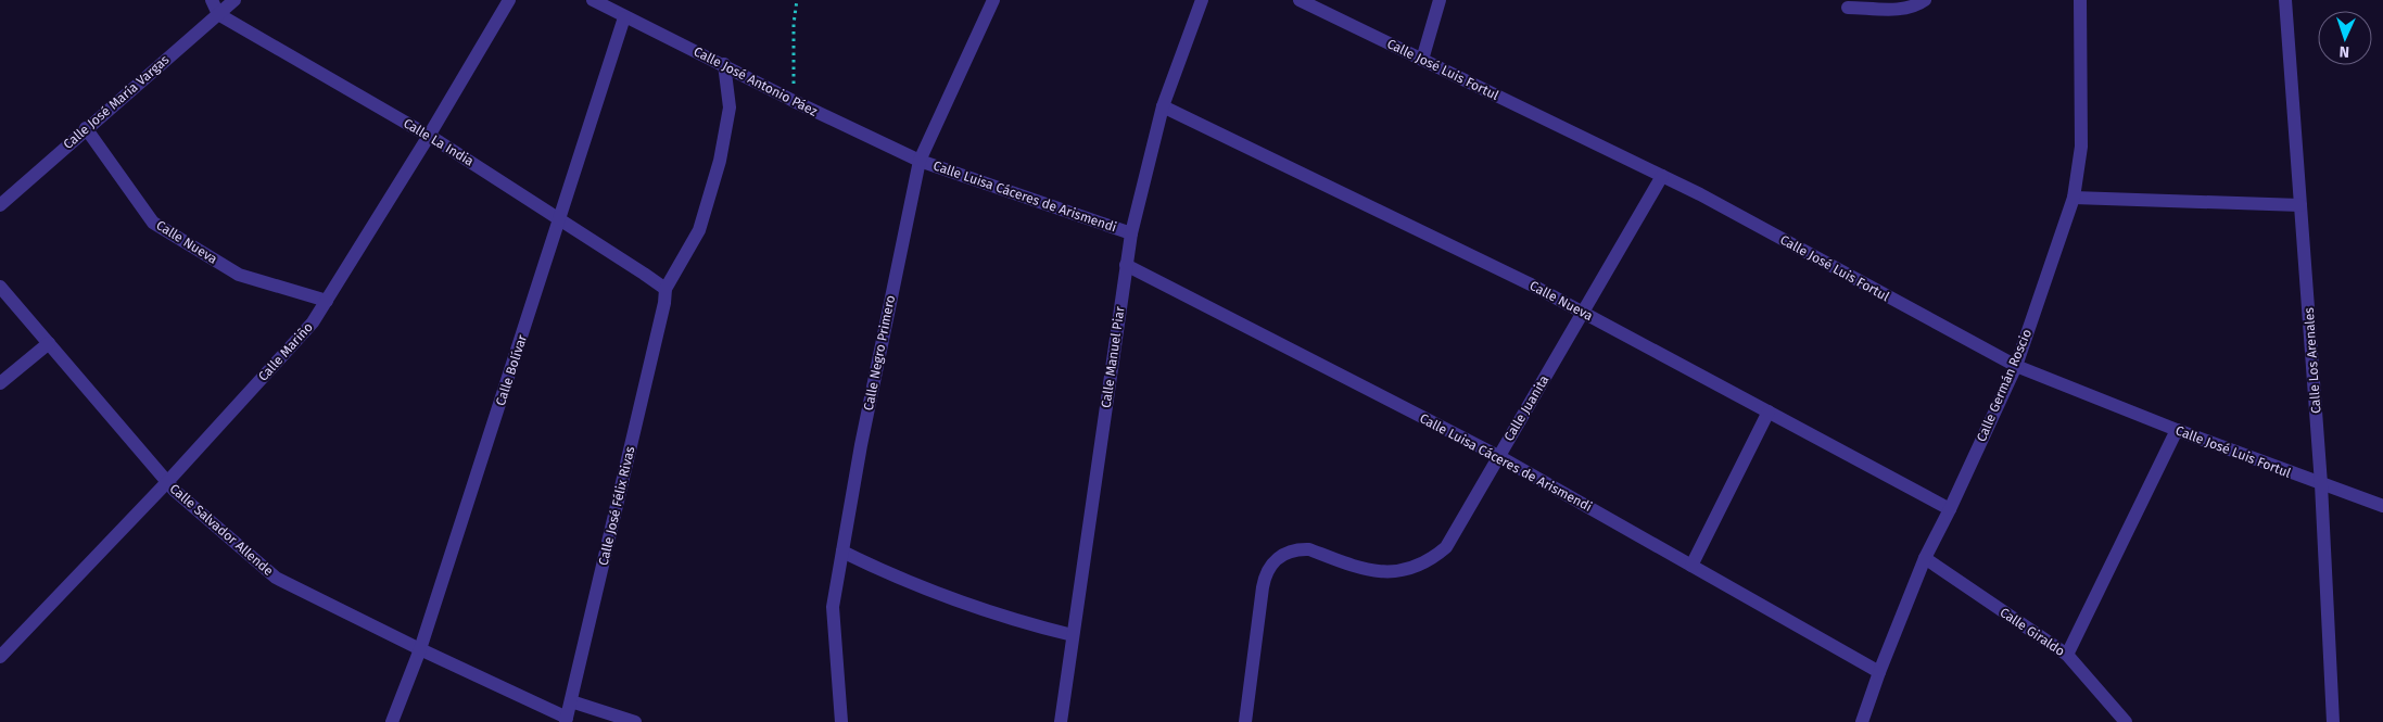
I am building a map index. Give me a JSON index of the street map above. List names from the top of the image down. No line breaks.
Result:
{"streets":{"street":["Calle José Luis Fortul","Calle José Antonio Páez","Calle José María Vargas","Calle La India","Calle Luisa Cáceres de Arismendi","Calle Nueva","Calle Mariño","Calle Negro Primero","Calle Manuel Piar","Calle Los Arenales","Calle Bolívar","Calle Germán Roscio","Calle Juanita","Calle José Félix Rivas","Calle Salvador Allende","Calle Giraldo"]},"crossings":[["Calle José Luis Fortul","Calle Los Arenales"],["Calle José Luis Fortul","Calle Germán Roscio"],["Calle José Luis Fortul","Calle Juanita"],["Calle José Antonio Páez","Calle Luisa Cáceres de Arismendi"],["Calle José Antonio Páez","Calle Negro Primero"],["Calle José Antonio Páez","Calle Bolívar"],["Calle José María Vargas","Calle La India"],["Calle José María Vargas","Calle Nueva"],["Calle La India","Calle Mariño"],["Calle La India","Calle Bolívar"],["Calle La India","Calle José Félix Rivas"],["Calle Luisa Cáceres de Arismendi","Calle Negro Primero"],["Calle Luisa Cáceres de Arismendi","Calle Manuel Piar"],["Calle Luisa Cáceres de Arismendi","Calle Germán Roscio"],["Calle Luisa Cáceres de Arismendi","Calle Juanita"],["Calle Nueva","Calle Mariño"],["Calle Nueva","Calle Manuel Piar"],["Calle Nueva","Calle Germán Roscio"],["Calle Nueva","Calle Juanita"],["Calle Mariño","Calle Salvador Allende"],["Calle Bolívar","Calle Salvador Allende"],["Calle Germán Roscio","Calle Giraldo"],["Calle José Félix Rivas","Calle Salvador Allende"]],"north":"bottom"}
